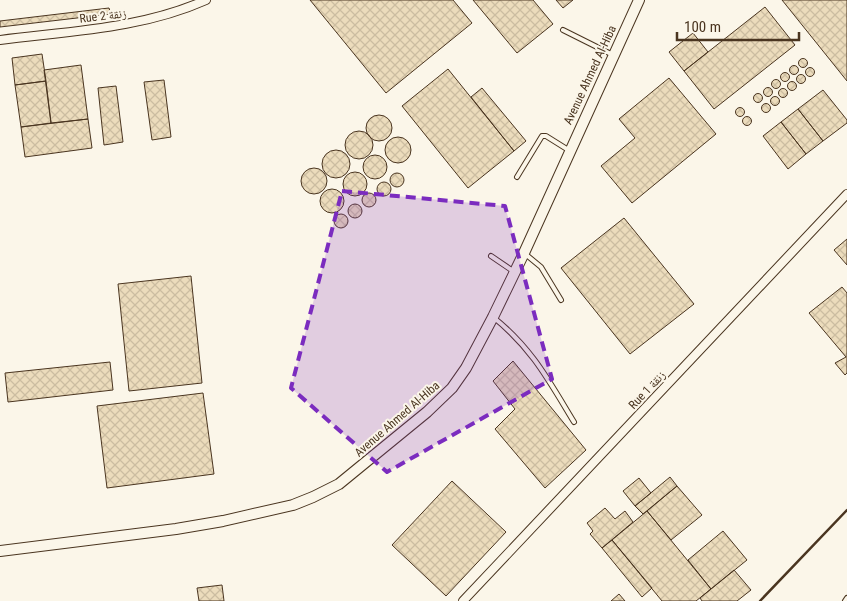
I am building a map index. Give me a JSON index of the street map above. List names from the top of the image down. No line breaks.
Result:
{"streets":{"street":["Rue 2 زنقة","Avenue Ahmed Al-Hiba","Rue 1 زنقة"]},"scale_bar":"100 m"}
